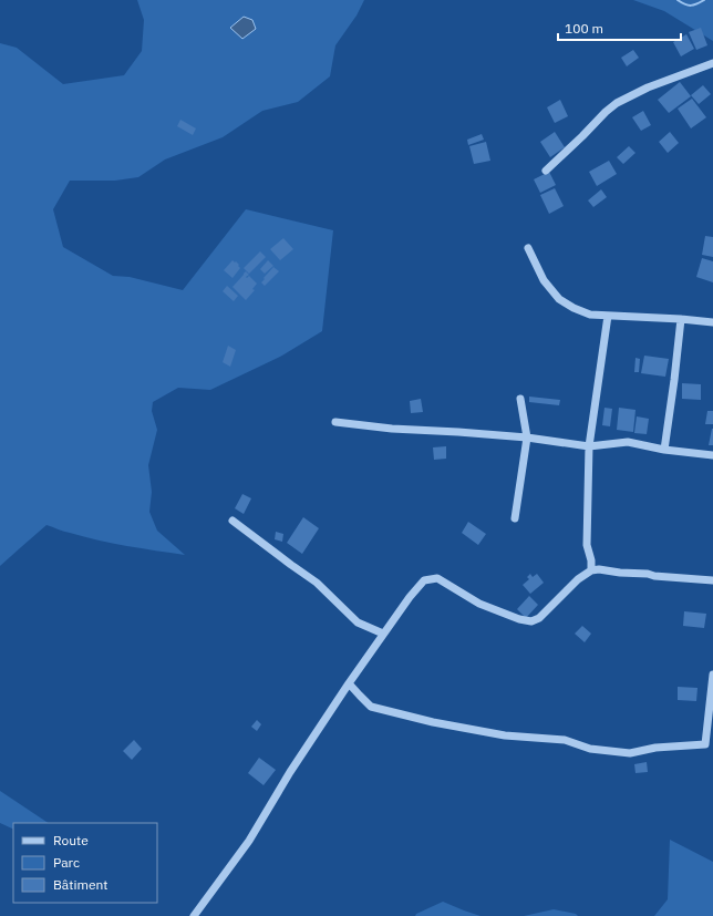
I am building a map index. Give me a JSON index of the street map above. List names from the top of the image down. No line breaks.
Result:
{"legend":["Route","Parc","Bâtiment"],"scale_bar":"100 m"}
